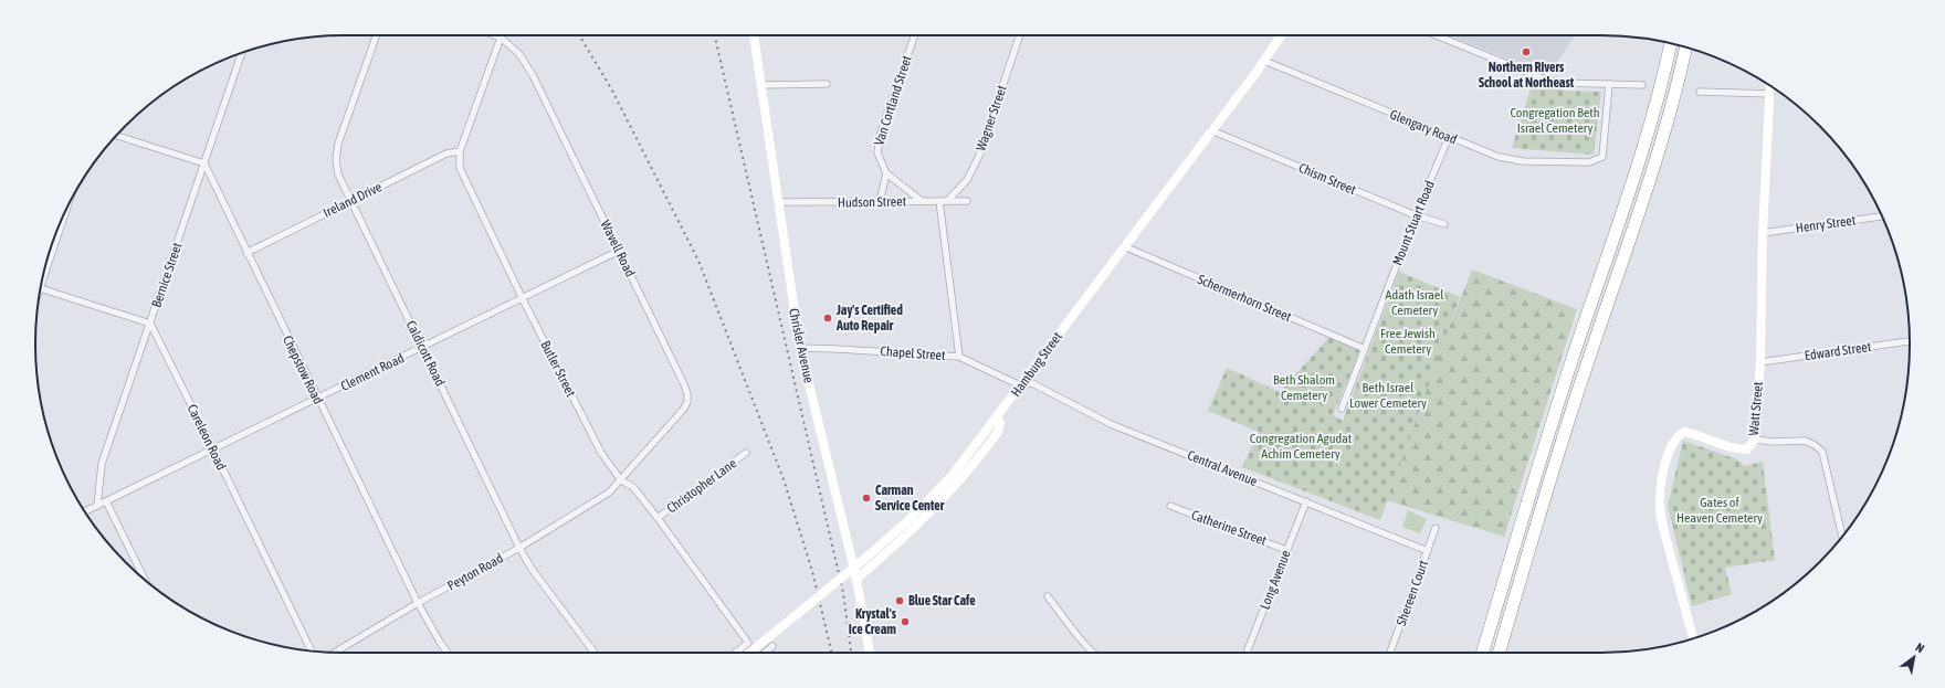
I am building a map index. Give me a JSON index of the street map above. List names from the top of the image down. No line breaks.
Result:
{"streets":{"street":["Van Cortland Street","Wagner Street","Glengary Road","Chism Street","Ireland Drive","Hudson Street","Mount Stuart Road","Henry Street","Wavell Road","Bernice Street","Schermerhorn Street","Chrisler Avenue","Edward Street","Caldicott Road","Chapel Street","Hamburg Street","Butler Street","Chepstow Road","Clement Road","Watt Street","Careleon Road","Central Avenue","Christopher Lane","Catherine Street","Peyton Road","Long Avenue","Shereen Court"]},"crossings":[["Van Cortland Street","Hudson Street"],["Wagner Street","Hudson Street"],["Glengary Road","Mount Stuart Road"],["Glengary Road","Hamburg Street"],["Chism Street","Mount Stuart Road"],["Chism Street","Hamburg Street"],["Ireland Drive","Caldicott Road"],["Ireland Drive","Butler Street"],["Ireland Drive","Chepstow Road"],["Hudson Street","Chrisler Avenue"],["Mount Stuart Road","Schermerhorn Street"],["Henry Street","Watt Street"],["Wavell Road","Butler Street"],["Wavell Road","Clement Road"],["Wavell Road","Peyton Road"],["Bernice Street","Chepstow Road"],["Bernice Street","Clement Road"],["Bernice Street","Careleon Road"],["Schermerhorn Street","Hamburg Street"],["Chrisler Avenue","Chapel Street"],["Edward Street","Watt Street"],["Caldicott Road","Clement Road"],["Caldicott Road","Peyton Road"],["Chapel Street","Hamburg Street"],["Chapel Street","Central Avenue"],["Hamburg Street","Central Avenue"],["Butler Street","Clement Road"],["Butler Street","Christopher Lane"],["Butler Street","Peyton Road"],["Chepstow Road","Clement Road"],["Chepstow Road","Peyton Road"],["Clement Road","Careleon Road"],["Central Avenue","Long Avenue"],["Central Avenue","Shereen Court"],["Catherine Street","Long Avenue"]],"parks":["Congregation Beth Israel Cemetery","Adath Israel Cemetery","Free Jewish Cemetery","Beth Shalom Cemetery","Beth Israel Lower Cemetery","Congregation Agudat Achim Cemetery","Gates of Heaven Cemetery"],"places":["Northern Rivers School at Northeast","Jay's Certified Auto Repair","Carman Service Center","Blue Star Cafe","Krystal's Ice Cream"],"north":"top right"}
